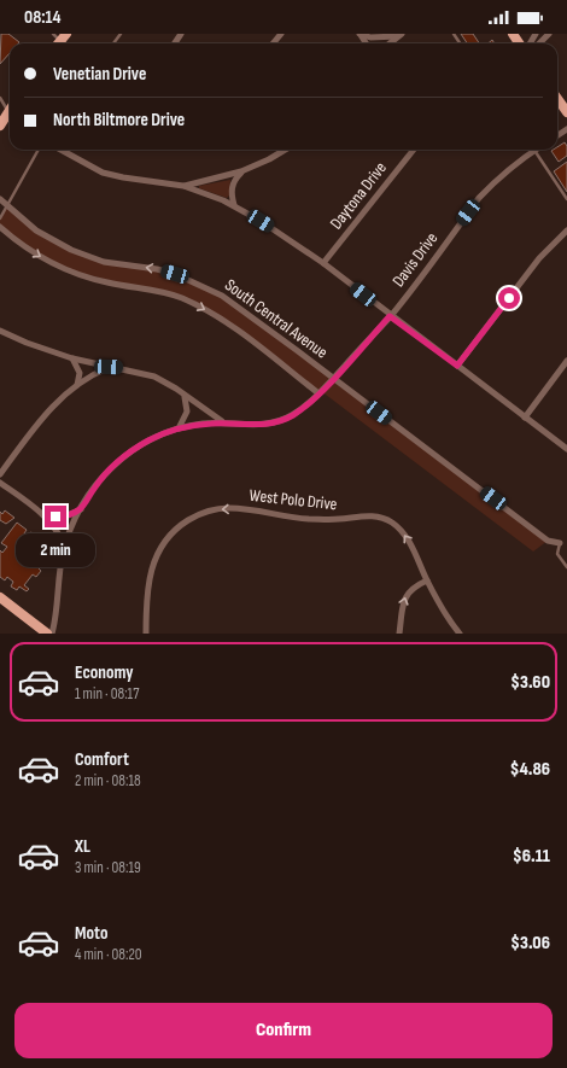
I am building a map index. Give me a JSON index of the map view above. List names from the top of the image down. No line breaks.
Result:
{"streets":{"street":["Daytona Drive","Davis Drive","South Central Avenue","West Polo Drive"]},"crossings":[["Davis Drive","South Central Avenue"]],"page":{"status":"08:14","banner":["Venetian Drive","North Biltmore Drive"],"bubble":"2 min","list":[{"name":"Economy","note":"1 min · 08:17","value":"$3.60"},{"name":"Comfort","note":"2 min · 08:18","value":"$4.86"},{"name":"XL","note":"3 min · 08:19","value":"$6.11"},{"name":"Moto","note":"4 min · 08:20","value":"$3.06"}],"buttons":"Confirm"}}
